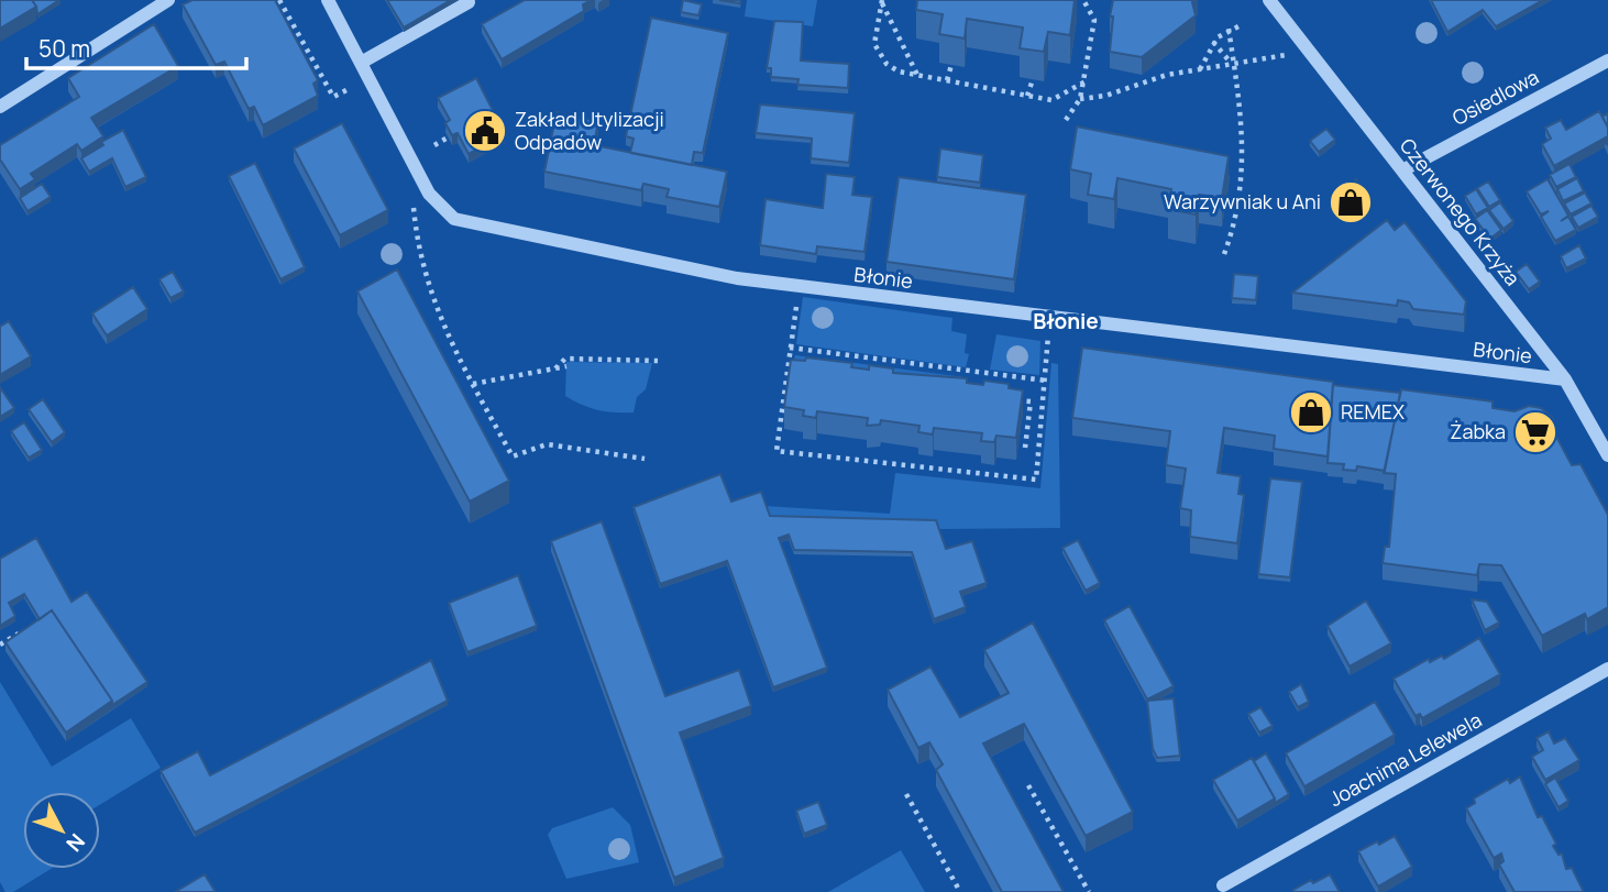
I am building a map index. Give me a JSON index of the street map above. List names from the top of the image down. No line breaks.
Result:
{"streets":{"street":["Osiedlowa","Czerwonego Krzyża","Błonie","Joachima Lelewela"]},"crossings":[["Osiedlowa","Czerwonego Krzyża"],["Czerwonego Krzyża","Błonie"]],"districts":["Błonie"],"places":{"public building":["Zakład Utylizacji Odpadów"],"shop":["Warzywniak u Ani","REMEX"],"supermarket":["Żabka"]},"scale_bar":"50 m","north":"bottom right"}
